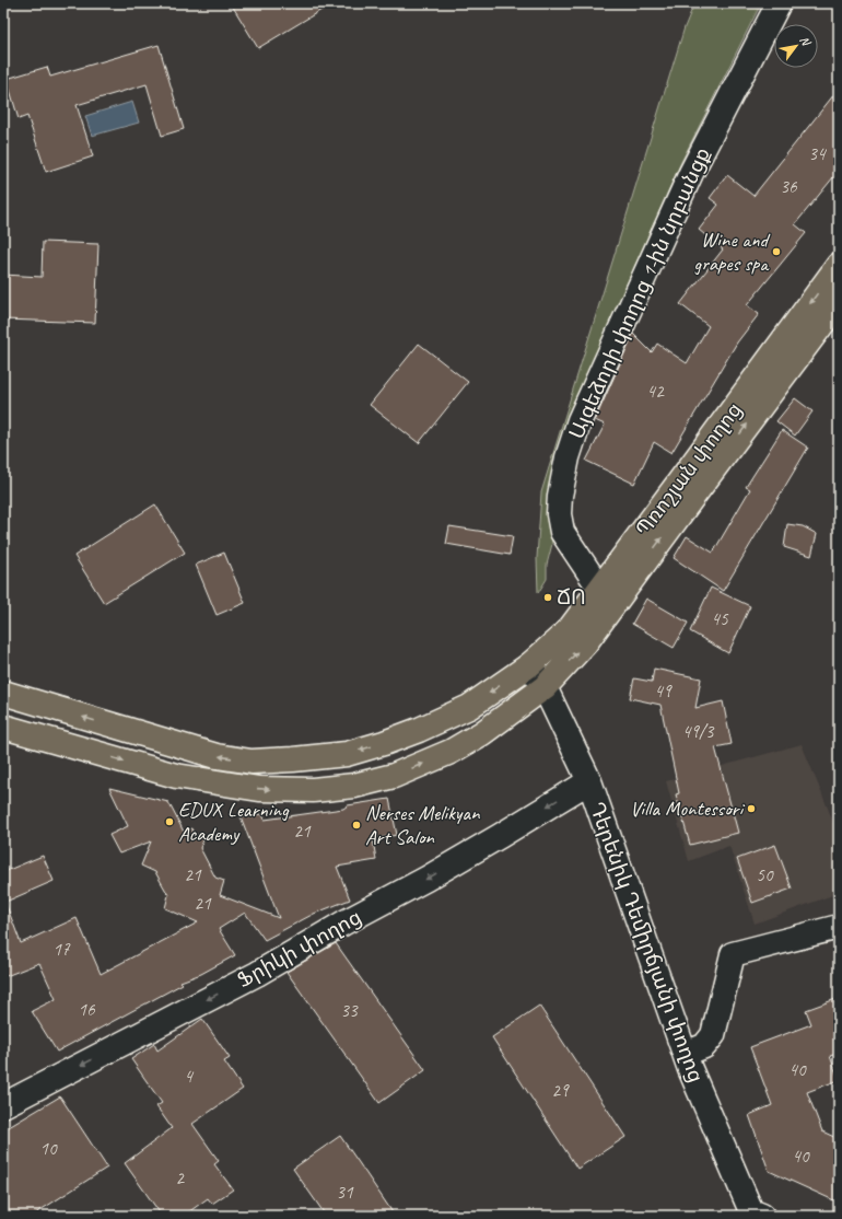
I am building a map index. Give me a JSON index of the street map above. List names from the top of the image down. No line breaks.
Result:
{"streets":{"main road":["Պռոշյան փողոց"],"street":["Այգեձորի փողոց 1-ին նրբանցք","Դերենիկ Դեմիրճյանի փողոց","Ֆրիկի փողոց"]},"crossings":[["Այգեձորի փողոց 1-ին նրբանցք","Պռոշյան փողոց"],["Պռոշյան փողոց","Դերենիկ Դեմիրճյանի փողոց"],["Դերենիկ Դեմիրճյանի փողոց","Ֆրիկի փողոց"]],"one_way":["Ֆրիկի փողոց"],"places":["Wine and grapes spa","ՃՈ","Villa Montessori","EDUX Learning Academy","Nerses Melikyan Art Salon"],"house_numbers":["34","36","42","45","49","49/3","21","21","50","21","17","16","33","40","4","29","10","40","2","31"],"north":"top right"}
